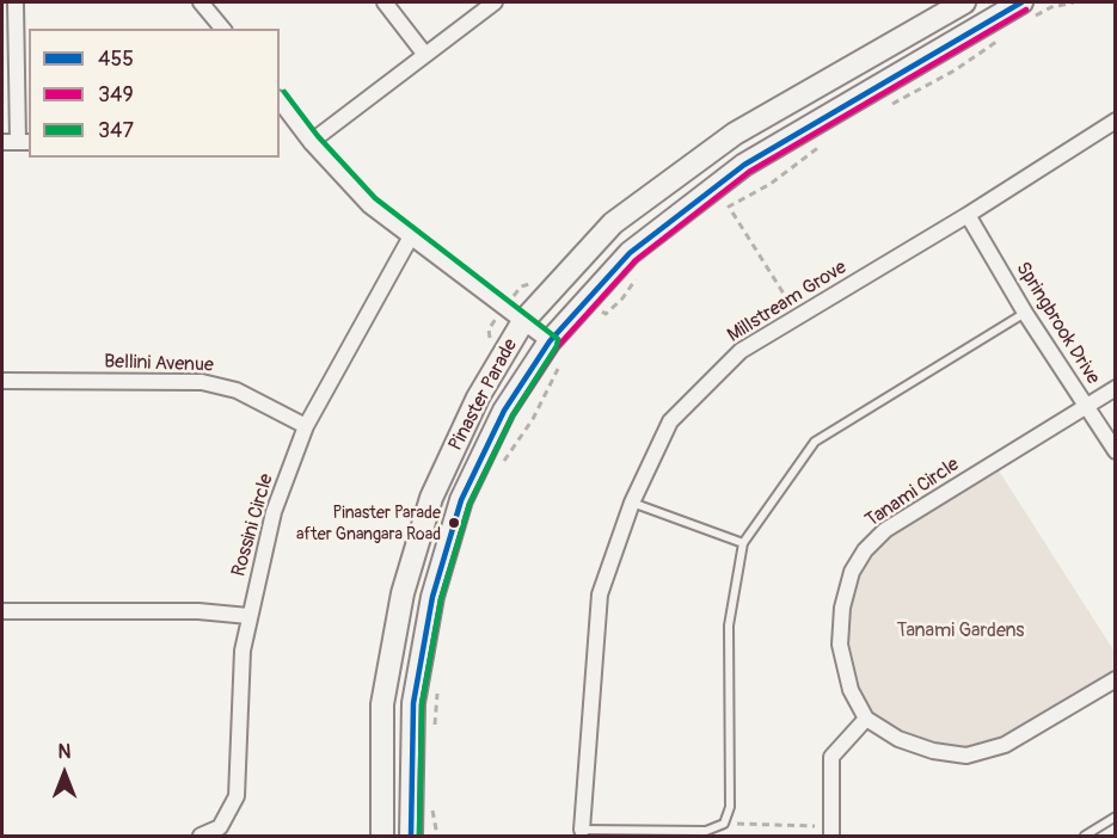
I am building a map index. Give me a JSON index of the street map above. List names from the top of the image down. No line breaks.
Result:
{"streets":{"main road":["Pinaster Parade"],"street":["Millstream Grove","Springbrook Drive","Bellini Avenue","Tanami Circle","Rossini Circle"]},"crossings":[["Millstream Grove","Springbrook Drive"],["Springbrook Drive","Tanami Circle"],["Bellini Avenue","Rossini Circle"]],"parks":["Tanami Gardens"],"places":["Pinaster Parade after Gnangara Road"],"lines":["transit line 455","transit line 349","transit line 347"],"legend":["455","349","347"],"north":"top"}
